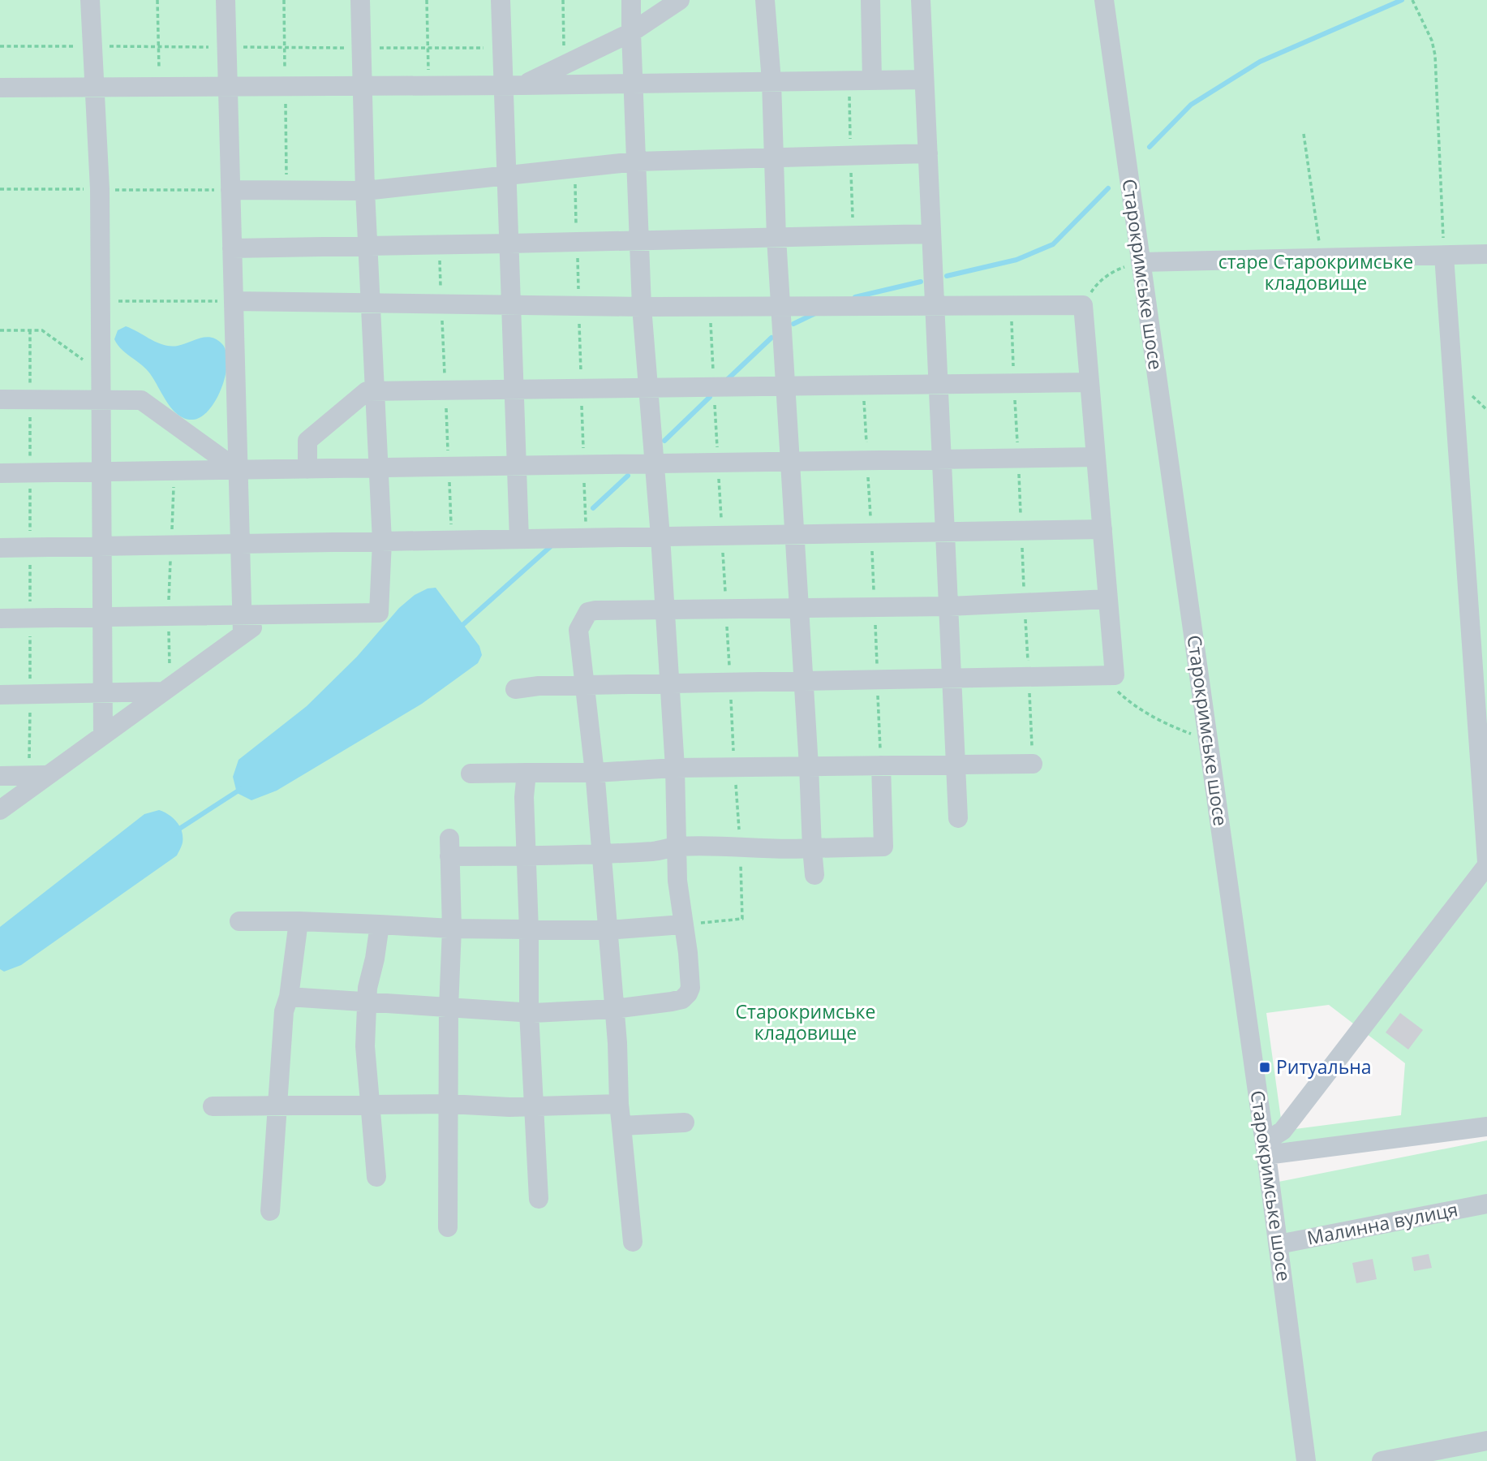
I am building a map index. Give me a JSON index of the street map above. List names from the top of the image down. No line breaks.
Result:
{"streets":{"street":["Старокримське шосе","Малинна вулиця"]},"crossings":[["Старокримське шосе","Малинна вулиця"]],"parks":["старе Старокримське кладовище","Старокримське кладовище"],"places":{"transit":["Ритуальна"]}}
